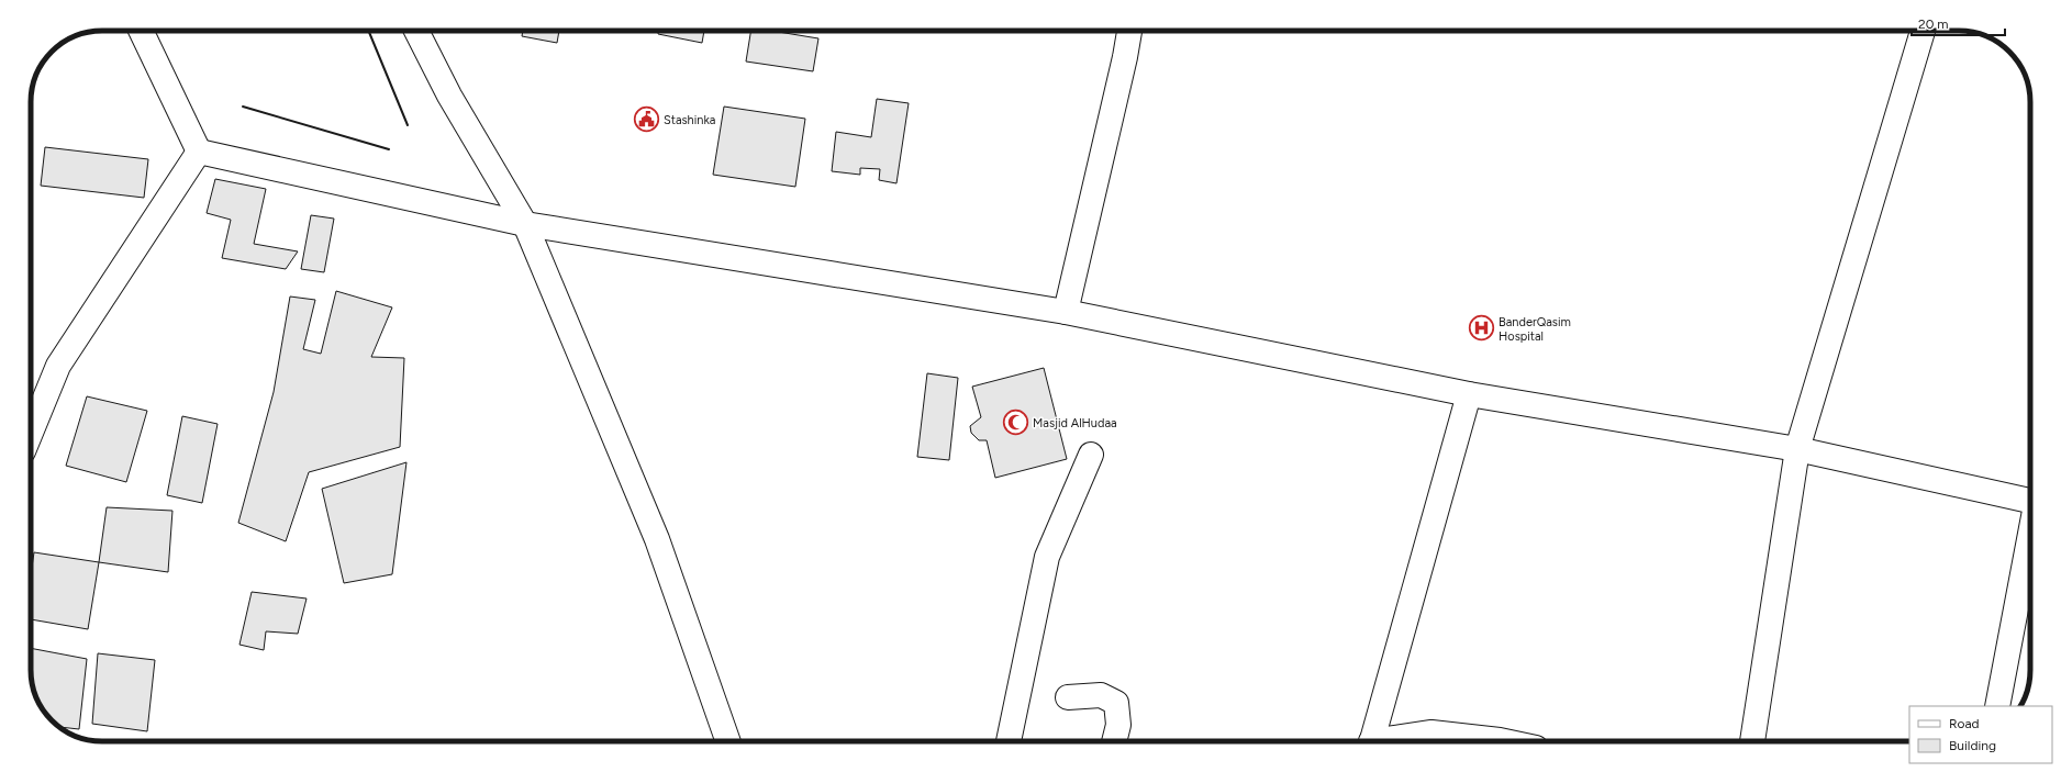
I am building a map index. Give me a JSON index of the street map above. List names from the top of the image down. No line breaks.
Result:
{"places":{"public building":["Stashinka"],"hospital":["BanderQasim Hospital"],"mosque":["Masjid AlHudaa"]},"legend":["Road","Building"],"scale_bar":"20 m"}
